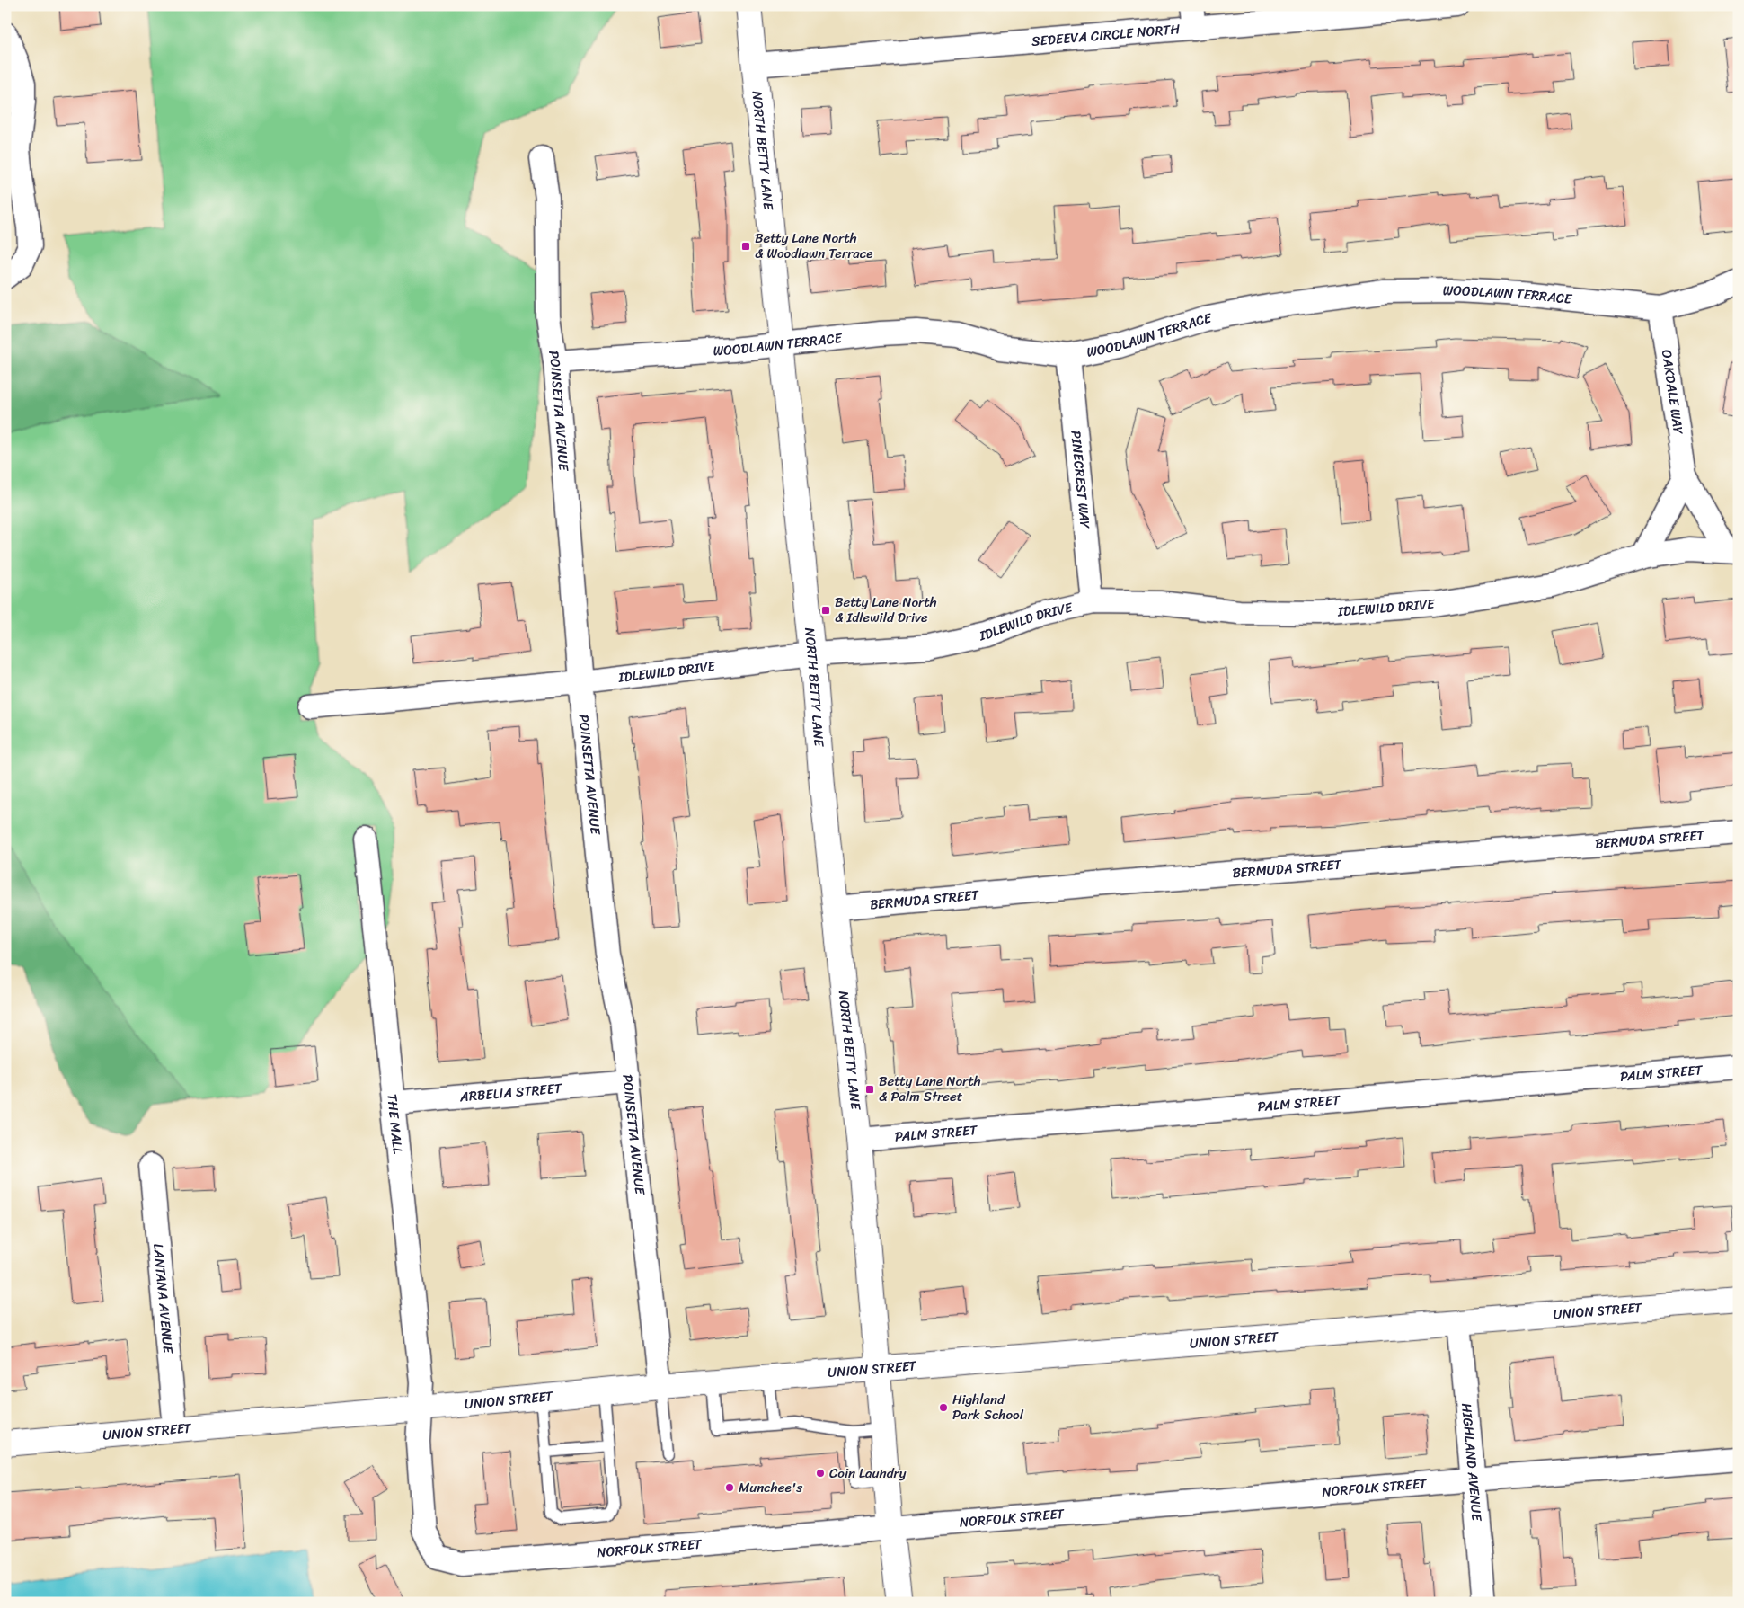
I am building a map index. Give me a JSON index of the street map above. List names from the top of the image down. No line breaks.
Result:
{"streets":{"street":["SEDEEVA CIRCLE NORTH","NORTH BETTY LANE","WOODLAWN TERRACE","OAKDALE WAY","POINSETTA AVENUE","PINECREST WAY","IDLEWILD DRIVE","BERMUDA STREET","PALM STREET","ARBELIA STREET","THE MALL","LANTANA AVENUE","UNION STREET","HIGHLAND AVENUE","NORFOLK STREET"]},"crossings":[["SEDEEVA CIRCLE NORTH","NORTH BETTY LANE"],["NORTH BETTY LANE","WOODLAWN TERRACE"],["NORTH BETTY LANE","IDLEWILD DRIVE"],["NORTH BETTY LANE","BERMUDA STREET"],["NORTH BETTY LANE","PALM STREET"],["NORTH BETTY LANE","UNION STREET"],["NORTH BETTY LANE","NORFOLK STREET"],["WOODLAWN TERRACE","OAKDALE WAY"],["WOODLAWN TERRACE","POINSETTA AVENUE"],["WOODLAWN TERRACE","PINECREST WAY"],["OAKDALE WAY","IDLEWILD DRIVE"],["POINSETTA AVENUE","IDLEWILD DRIVE"],["POINSETTA AVENUE","ARBELIA STREET"],["POINSETTA AVENUE","UNION STREET"],["PINECREST WAY","IDLEWILD DRIVE"],["ARBELIA STREET","THE MALL"],["THE MALL","UNION STREET"],["THE MALL","NORFOLK STREET"],["LANTANA AVENUE","UNION STREET"],["UNION STREET","HIGHLAND AVENUE"],["UNION STREET","NORFOLK STREET"],["HIGHLAND AVENUE","NORFOLK STREET"]],"places":{"transit":["Betty Lane North & Woodlawn Terrace","Betty Lane North & Idlewild Drive","Betty Lane North & Palm Street"],"other":["Highland Park School","Coin Laundry","Munchee's"]}}
